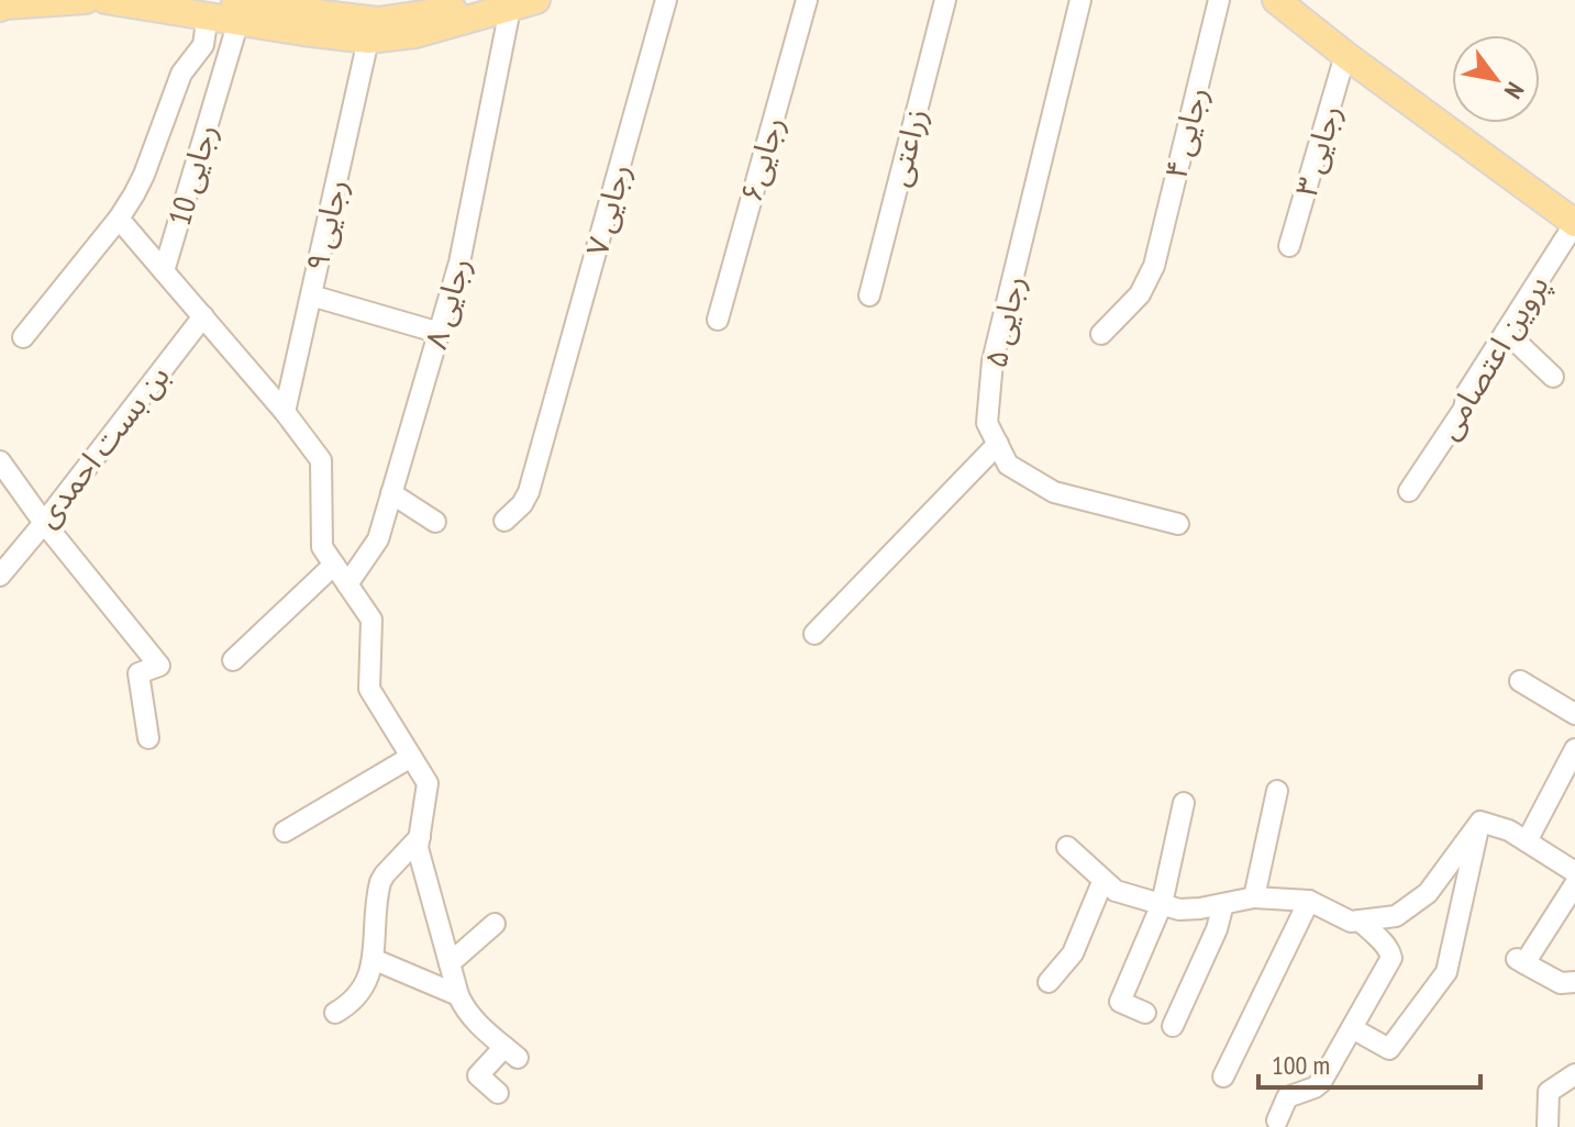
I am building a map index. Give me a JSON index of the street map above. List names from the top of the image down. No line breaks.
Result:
{"streets":{"street":["رجایی ۴","زراعتی","رجایی ۳","رجایی۶","رجایی 10","رجایی ۷","رجایی ۹","رجایی ۸","رجایی ۵","پروین اعتصامی","بن بست احمدی"]},"scale_bar":"100 m","north":"bottom right"}
